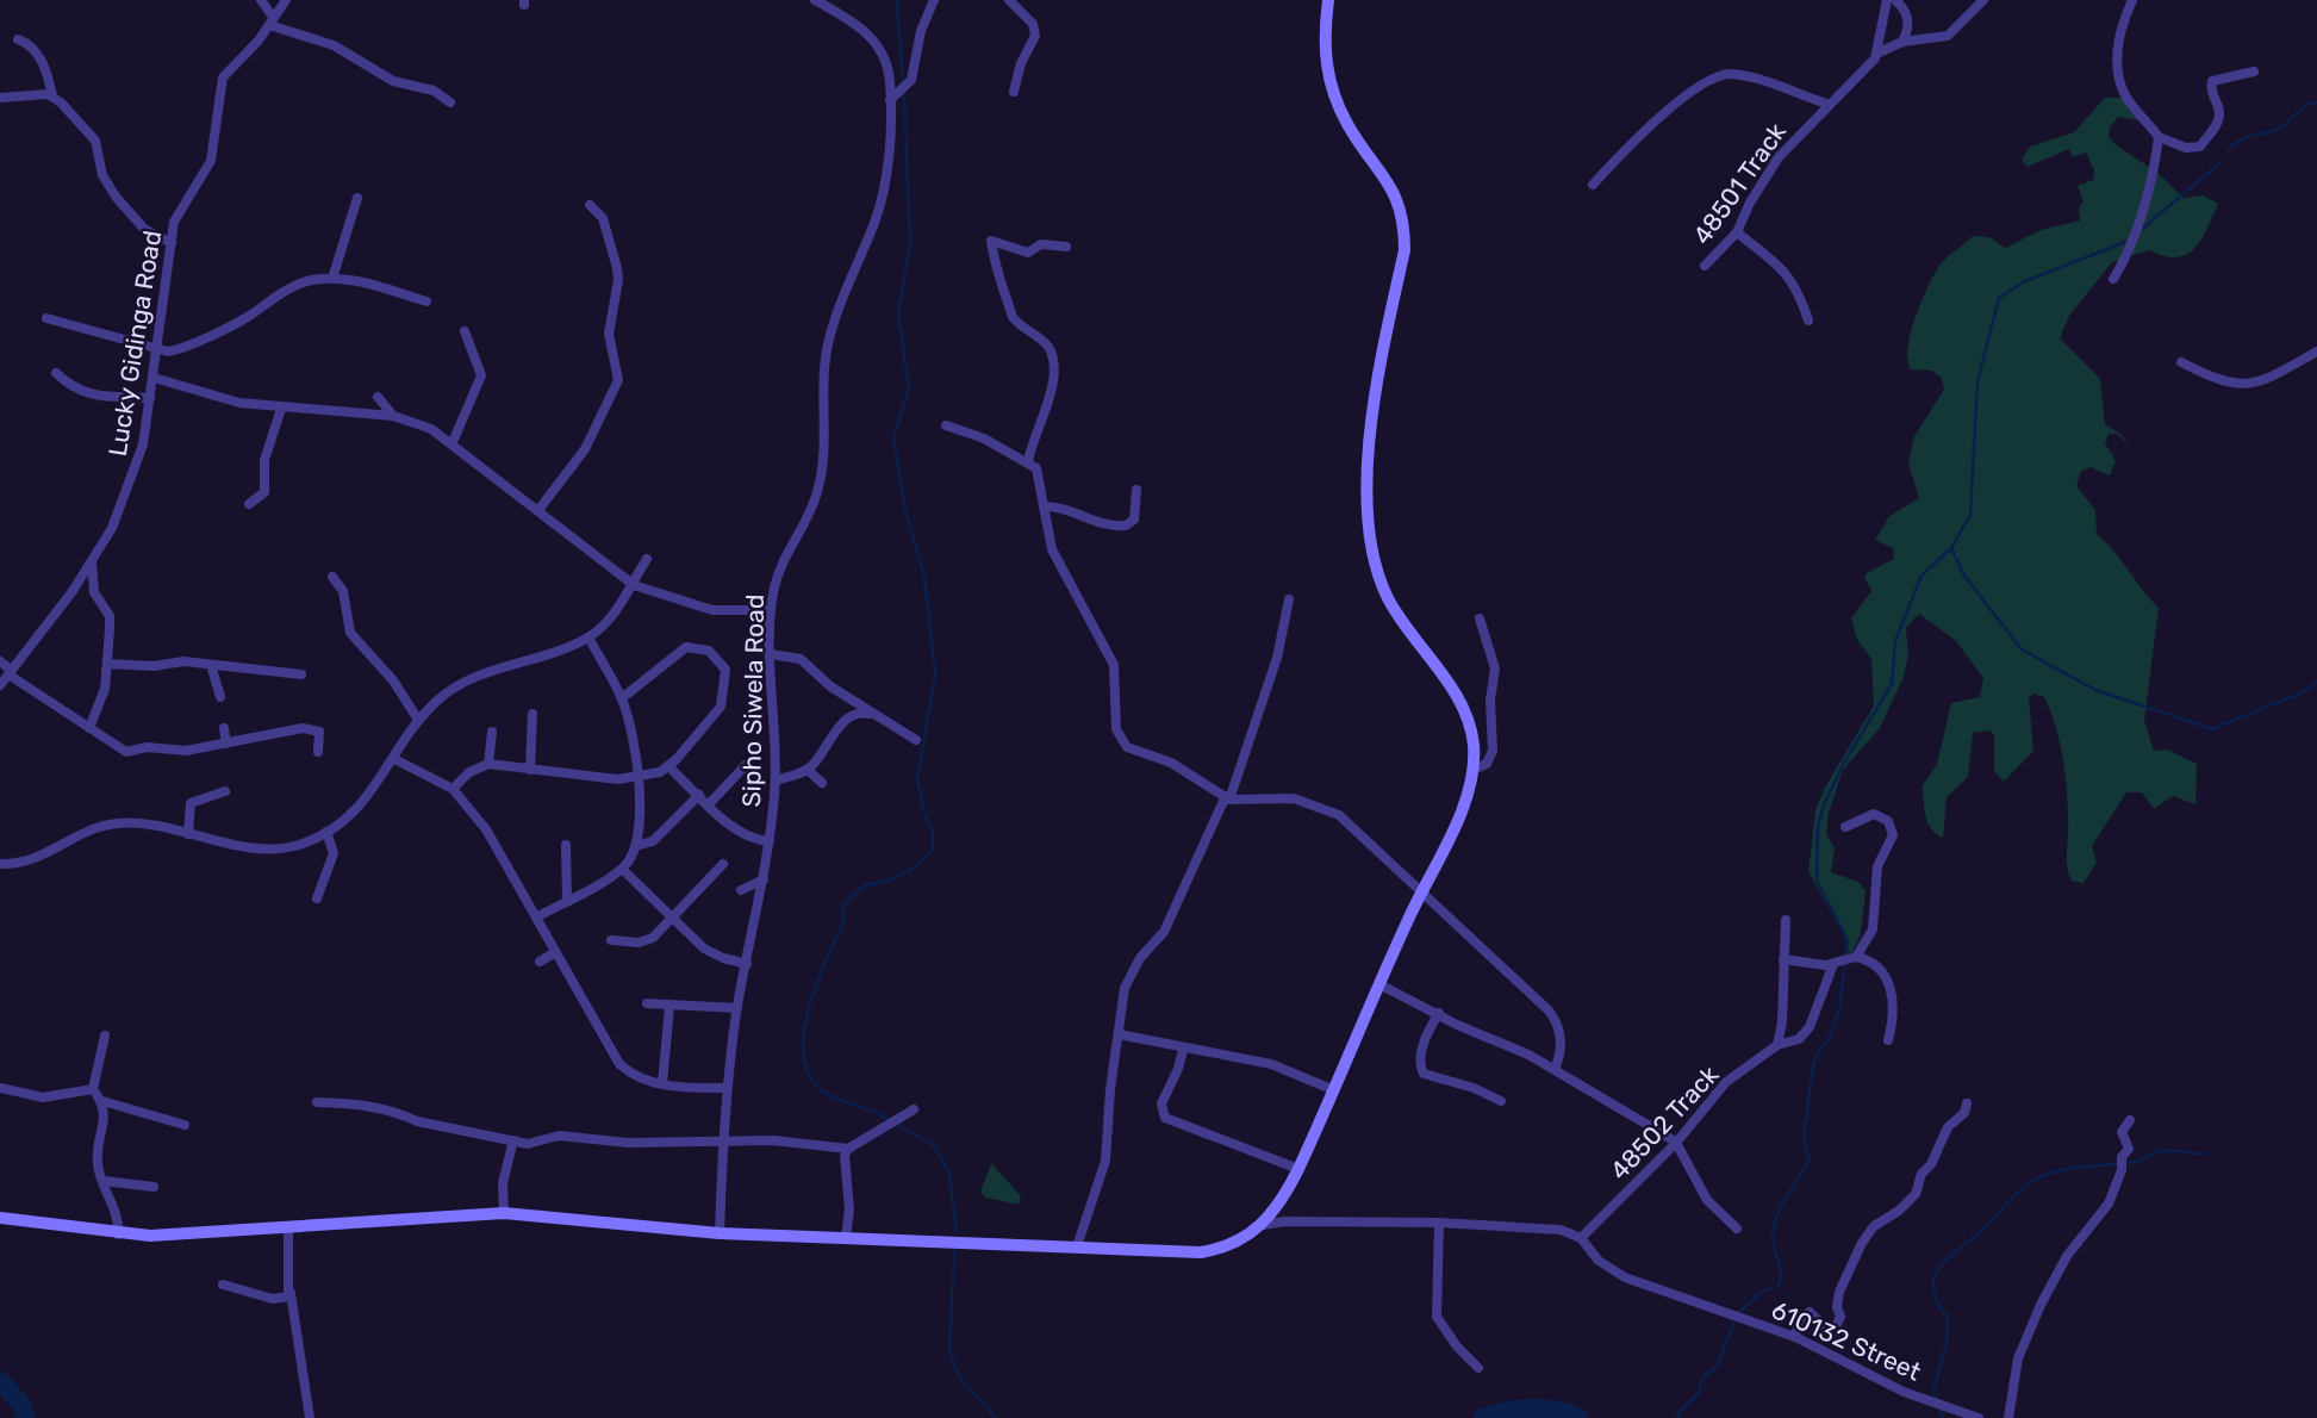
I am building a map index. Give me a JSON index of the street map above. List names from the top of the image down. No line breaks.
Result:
{"streets":{"street":["48501 Track","Lucky Gidinga Road","Sipho Siwela Road","48502 Track","610132 Street"]},"crossings":[["48502 Track","610132 Street"]]}
